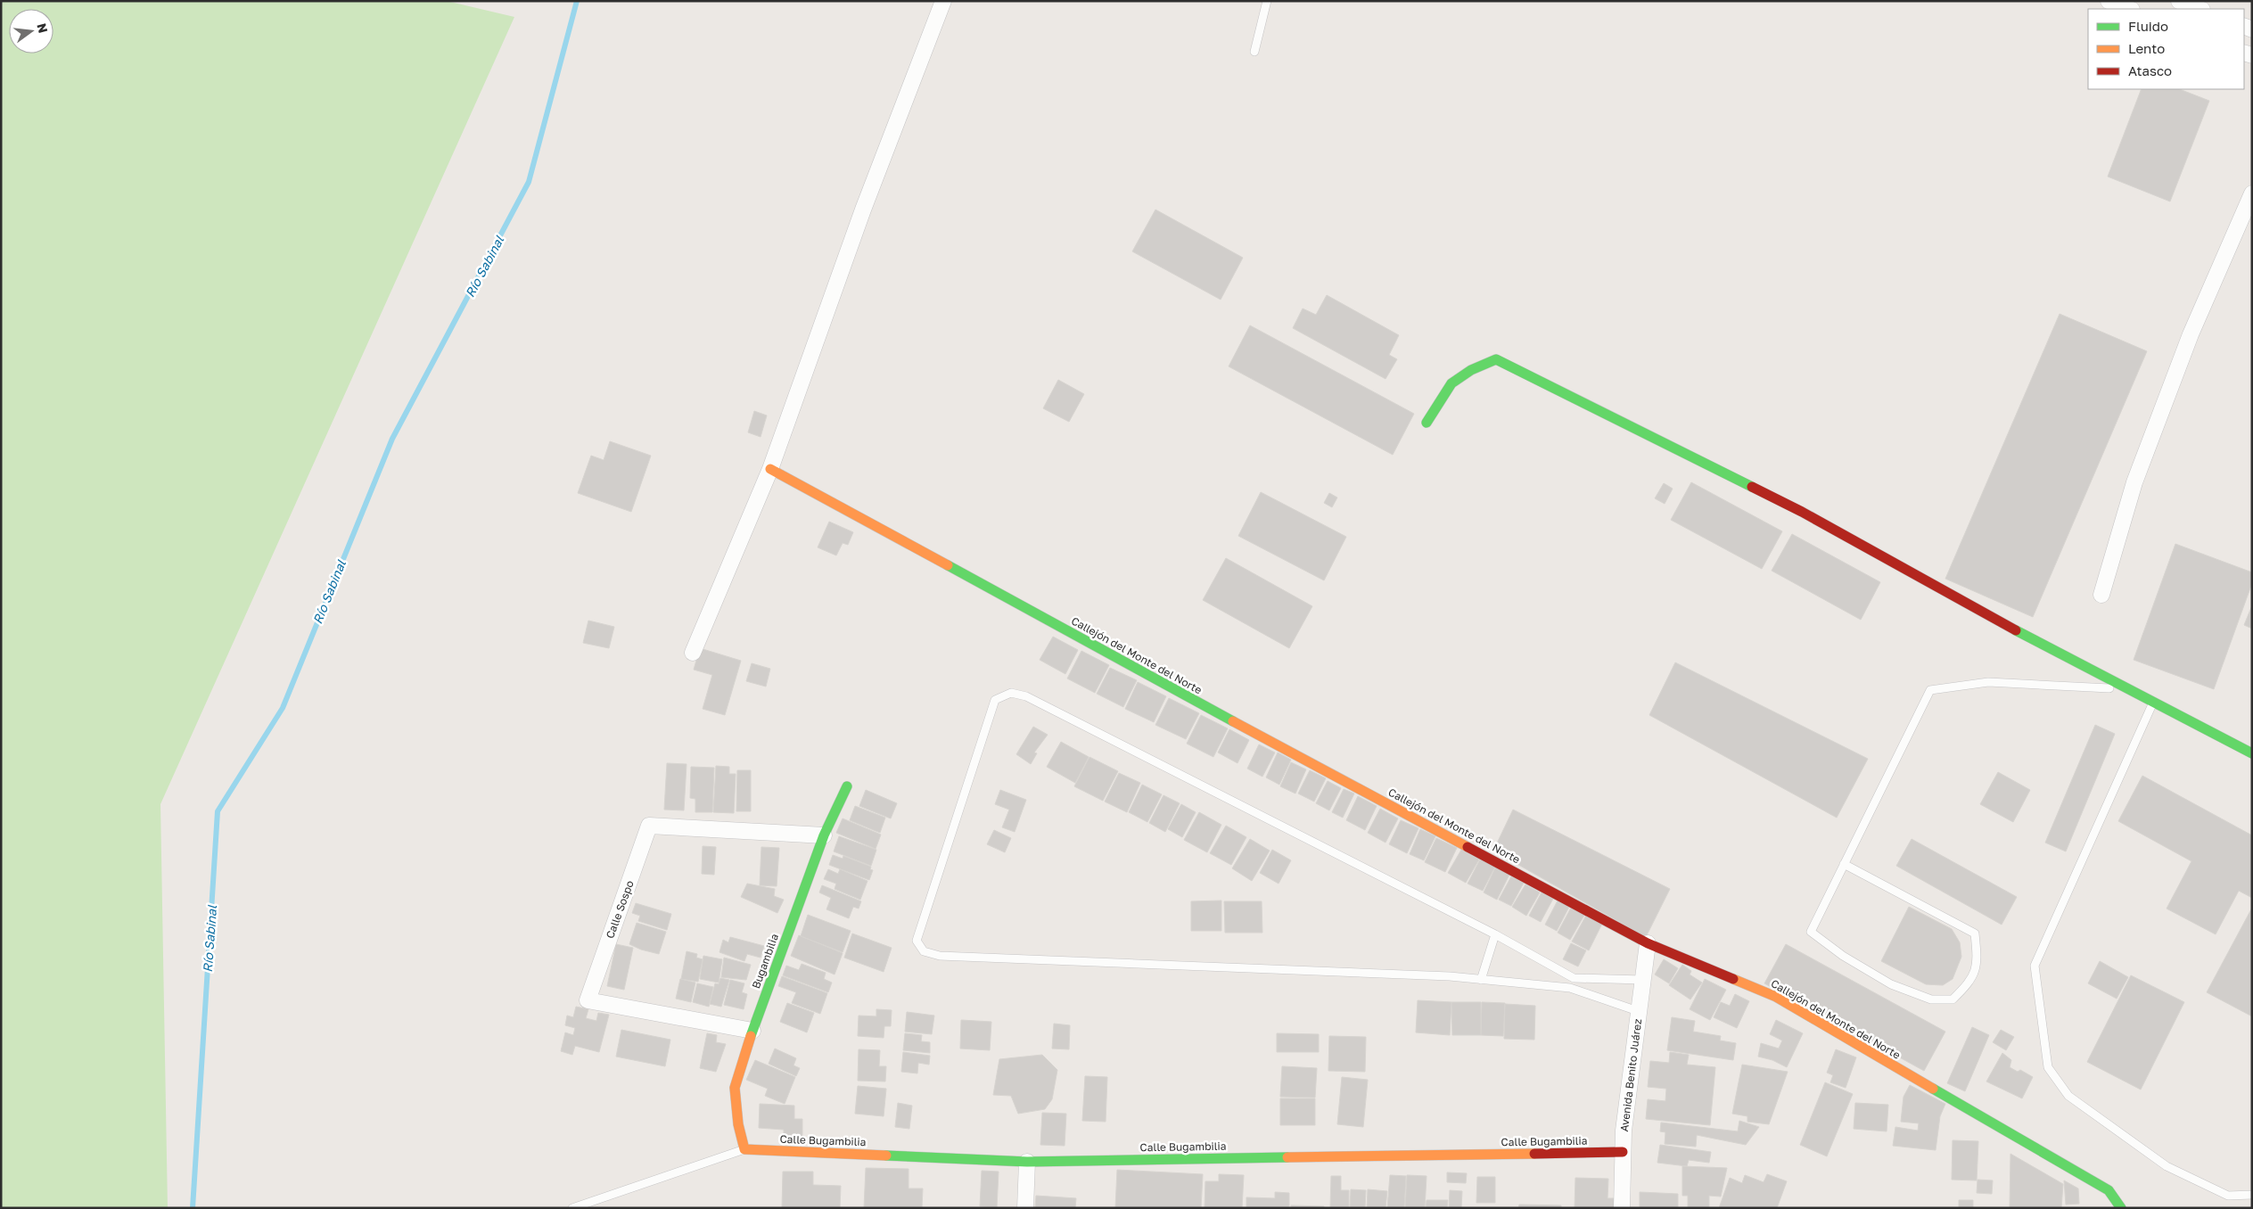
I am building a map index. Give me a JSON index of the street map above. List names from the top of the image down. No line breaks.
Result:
{"streets":{"street":["Callejón del Monte del Norte","Calle Sospo","Bugambilia","Avenida Benito Juárez","Calle Bugambilia"]},"crossings":[["Callejón del Monte del Norte","Avenida Benito Juárez"],["Calle Sospo","Bugambilia"],["Bugambilia","Calle Bugambilia"],["Avenida Benito Juárez","Calle Bugambilia"]],"water":["Río Sabinal"],"legend":["Fluido","Lento","Atasco"],"north":"right"}
